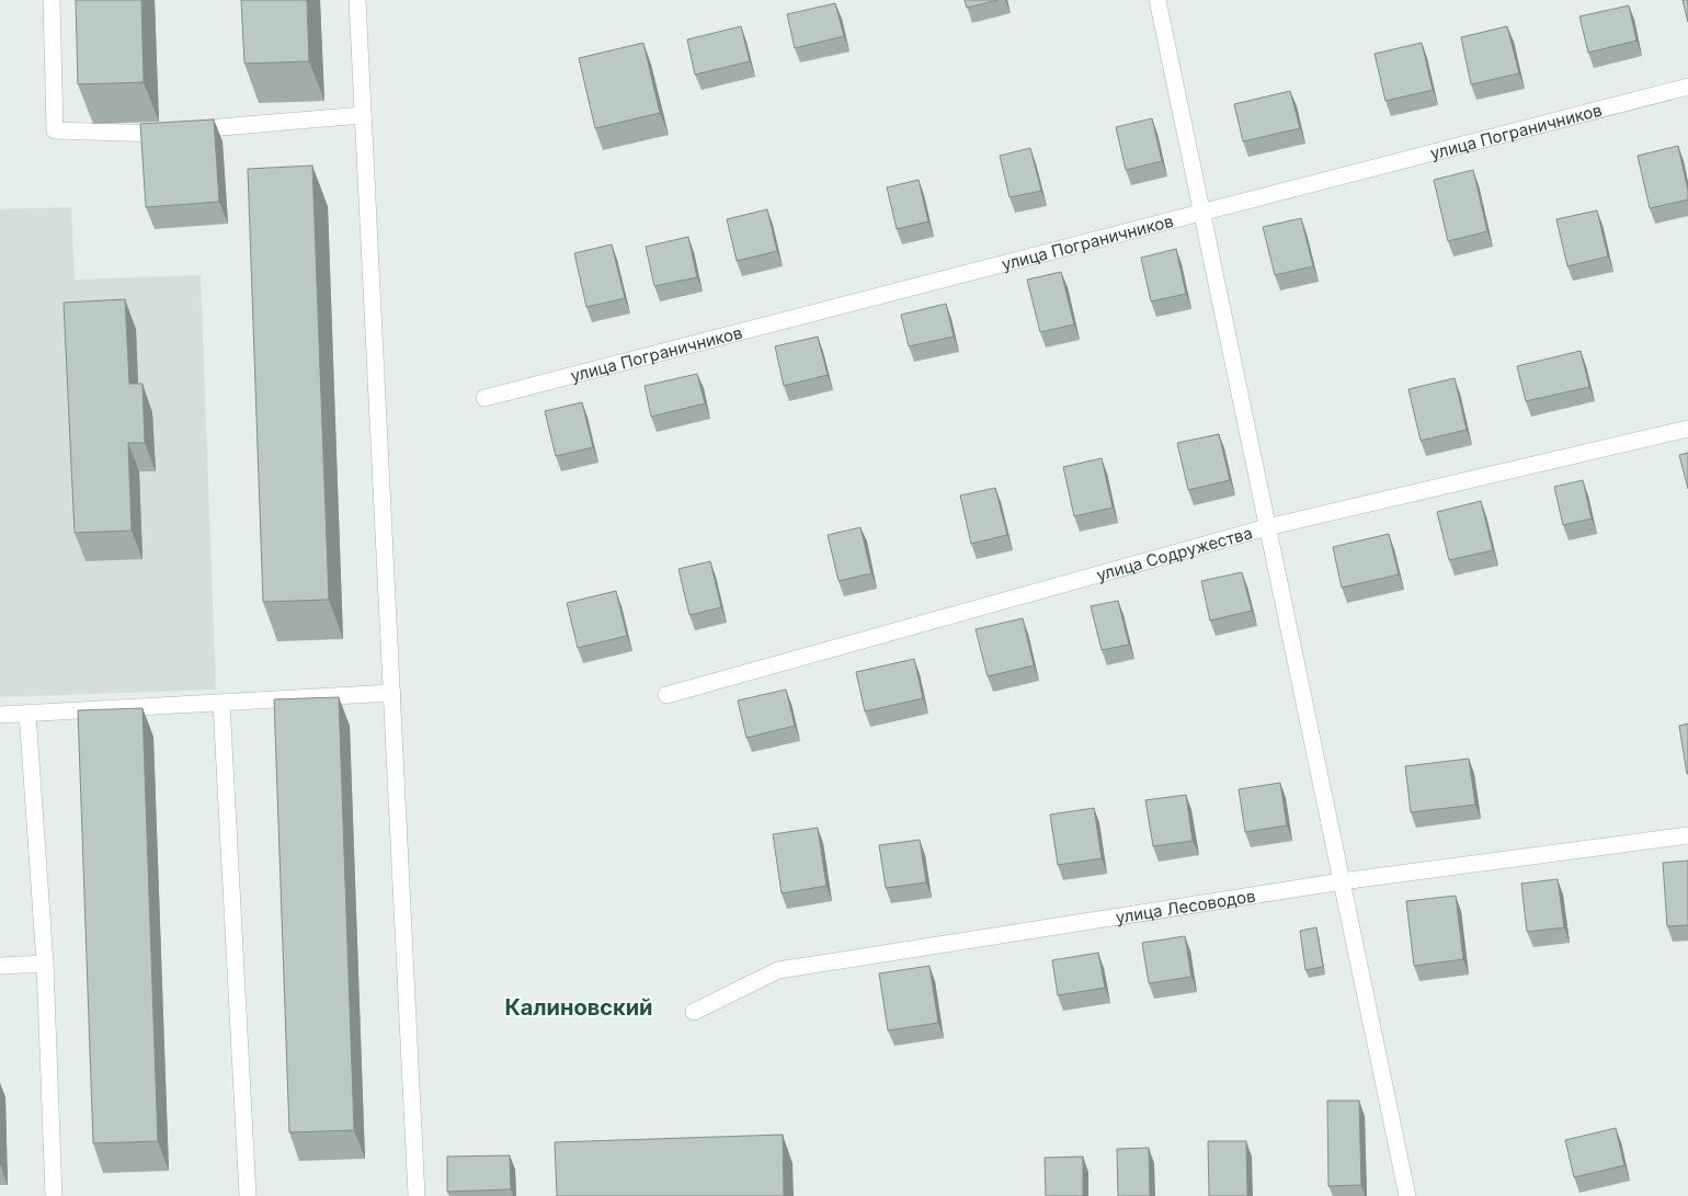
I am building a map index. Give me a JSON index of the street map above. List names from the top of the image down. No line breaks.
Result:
{"streets":{"street":["улица Пограничников","улица Содружества","улица Лесоводов"]},"districts":["Калиновский"]}
